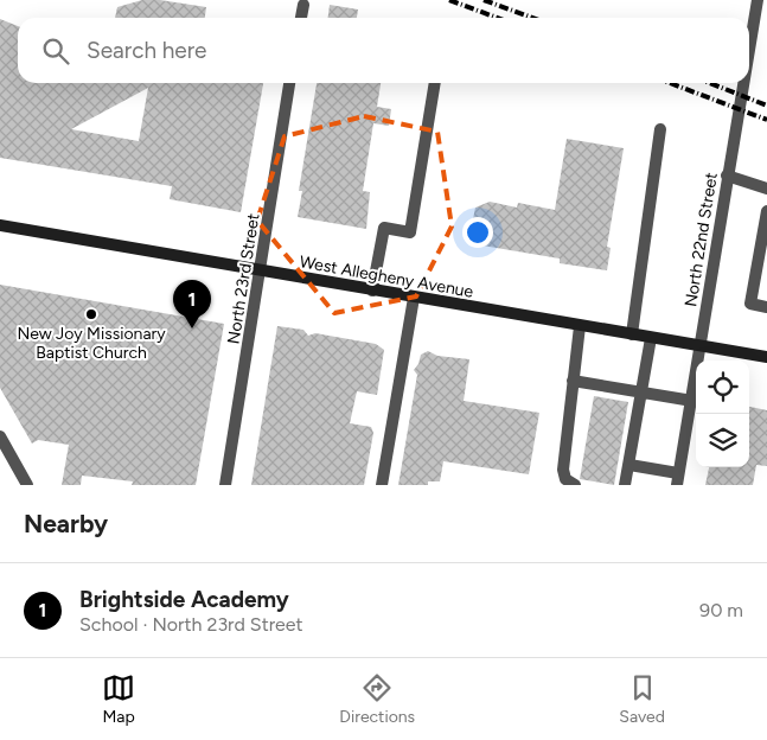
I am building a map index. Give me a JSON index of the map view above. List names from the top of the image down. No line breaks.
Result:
{"streets":{"main road":["West Allegheny Avenue"],"street":["North 22nd Street","North 23rd Street"]},"crossings":[["North 22nd Street","West Allegheny Avenue"],["West Allegheny Avenue","North 23rd Street"]],"places":["New Joy Missionary Baptist Church"],"page":{"search":"Search here","pins":"1","heading":"Nearby","list":[{"mark":"1","name":"Brightside Academy","note":"School · North 23rd Street","value":"90 m"}],"nav":["Map","Directions","Saved"]}}
